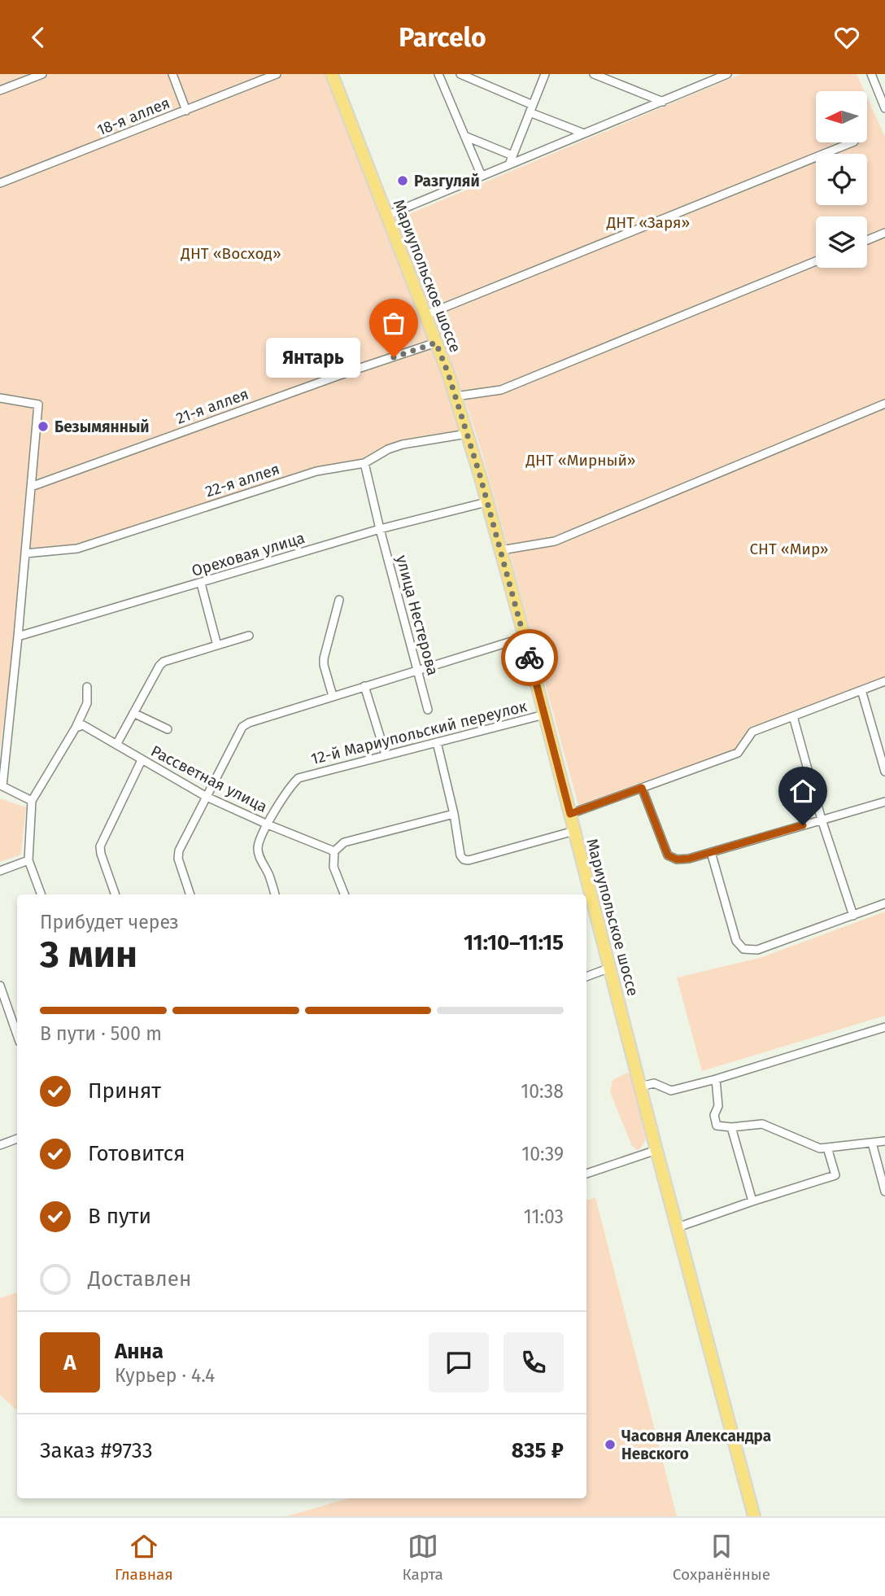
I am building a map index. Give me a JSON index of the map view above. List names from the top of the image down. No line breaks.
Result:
{"streets":{"main road":["Мариупольское шоссе"],"street":["18-я аллея","21-я аллея","22-я аллея","Ореховая улица","улица Нестерова","12-й Мариупольский переулок","Рассветная улица"]},"crossings":[["Мариупольское шоссе","21-я аллея"],["Мариупольское шоссе","22-я аллея"],["Мариупольское шоссе","Ореховая улица"],["Мариупольское шоссе","12-й Мариупольский переулок"],["22-я аллея","улица Нестерова"],["Ореховая улица","улица Нестерова"],["12-й Мариупольский переулок","Рассветная улица"]],"parks":["ДНТ «Заря»","ДНТ «Восход»","ДНТ «Мирный»","СНТ «Мир»"],"places":["Разгуляй","Янтарь","Безымянный","Часовня Александра Невского"],"north":"left","page":{"header":"Parcelo","bubble":"Янтарь","heading":["3 мин","Прибудет через","11:10–11:15"],"panel":["Анна","Курьер · 4.4","Заказ #9733","835 ₽"],"bar":"В пути · 500 m","list":[["Принят","10:38"],["Готовится","10:39"],["В пути","11:03"],"Доставлен"],"round":"А","tabs":["Главная","Карта","Сохранённые"]}}
